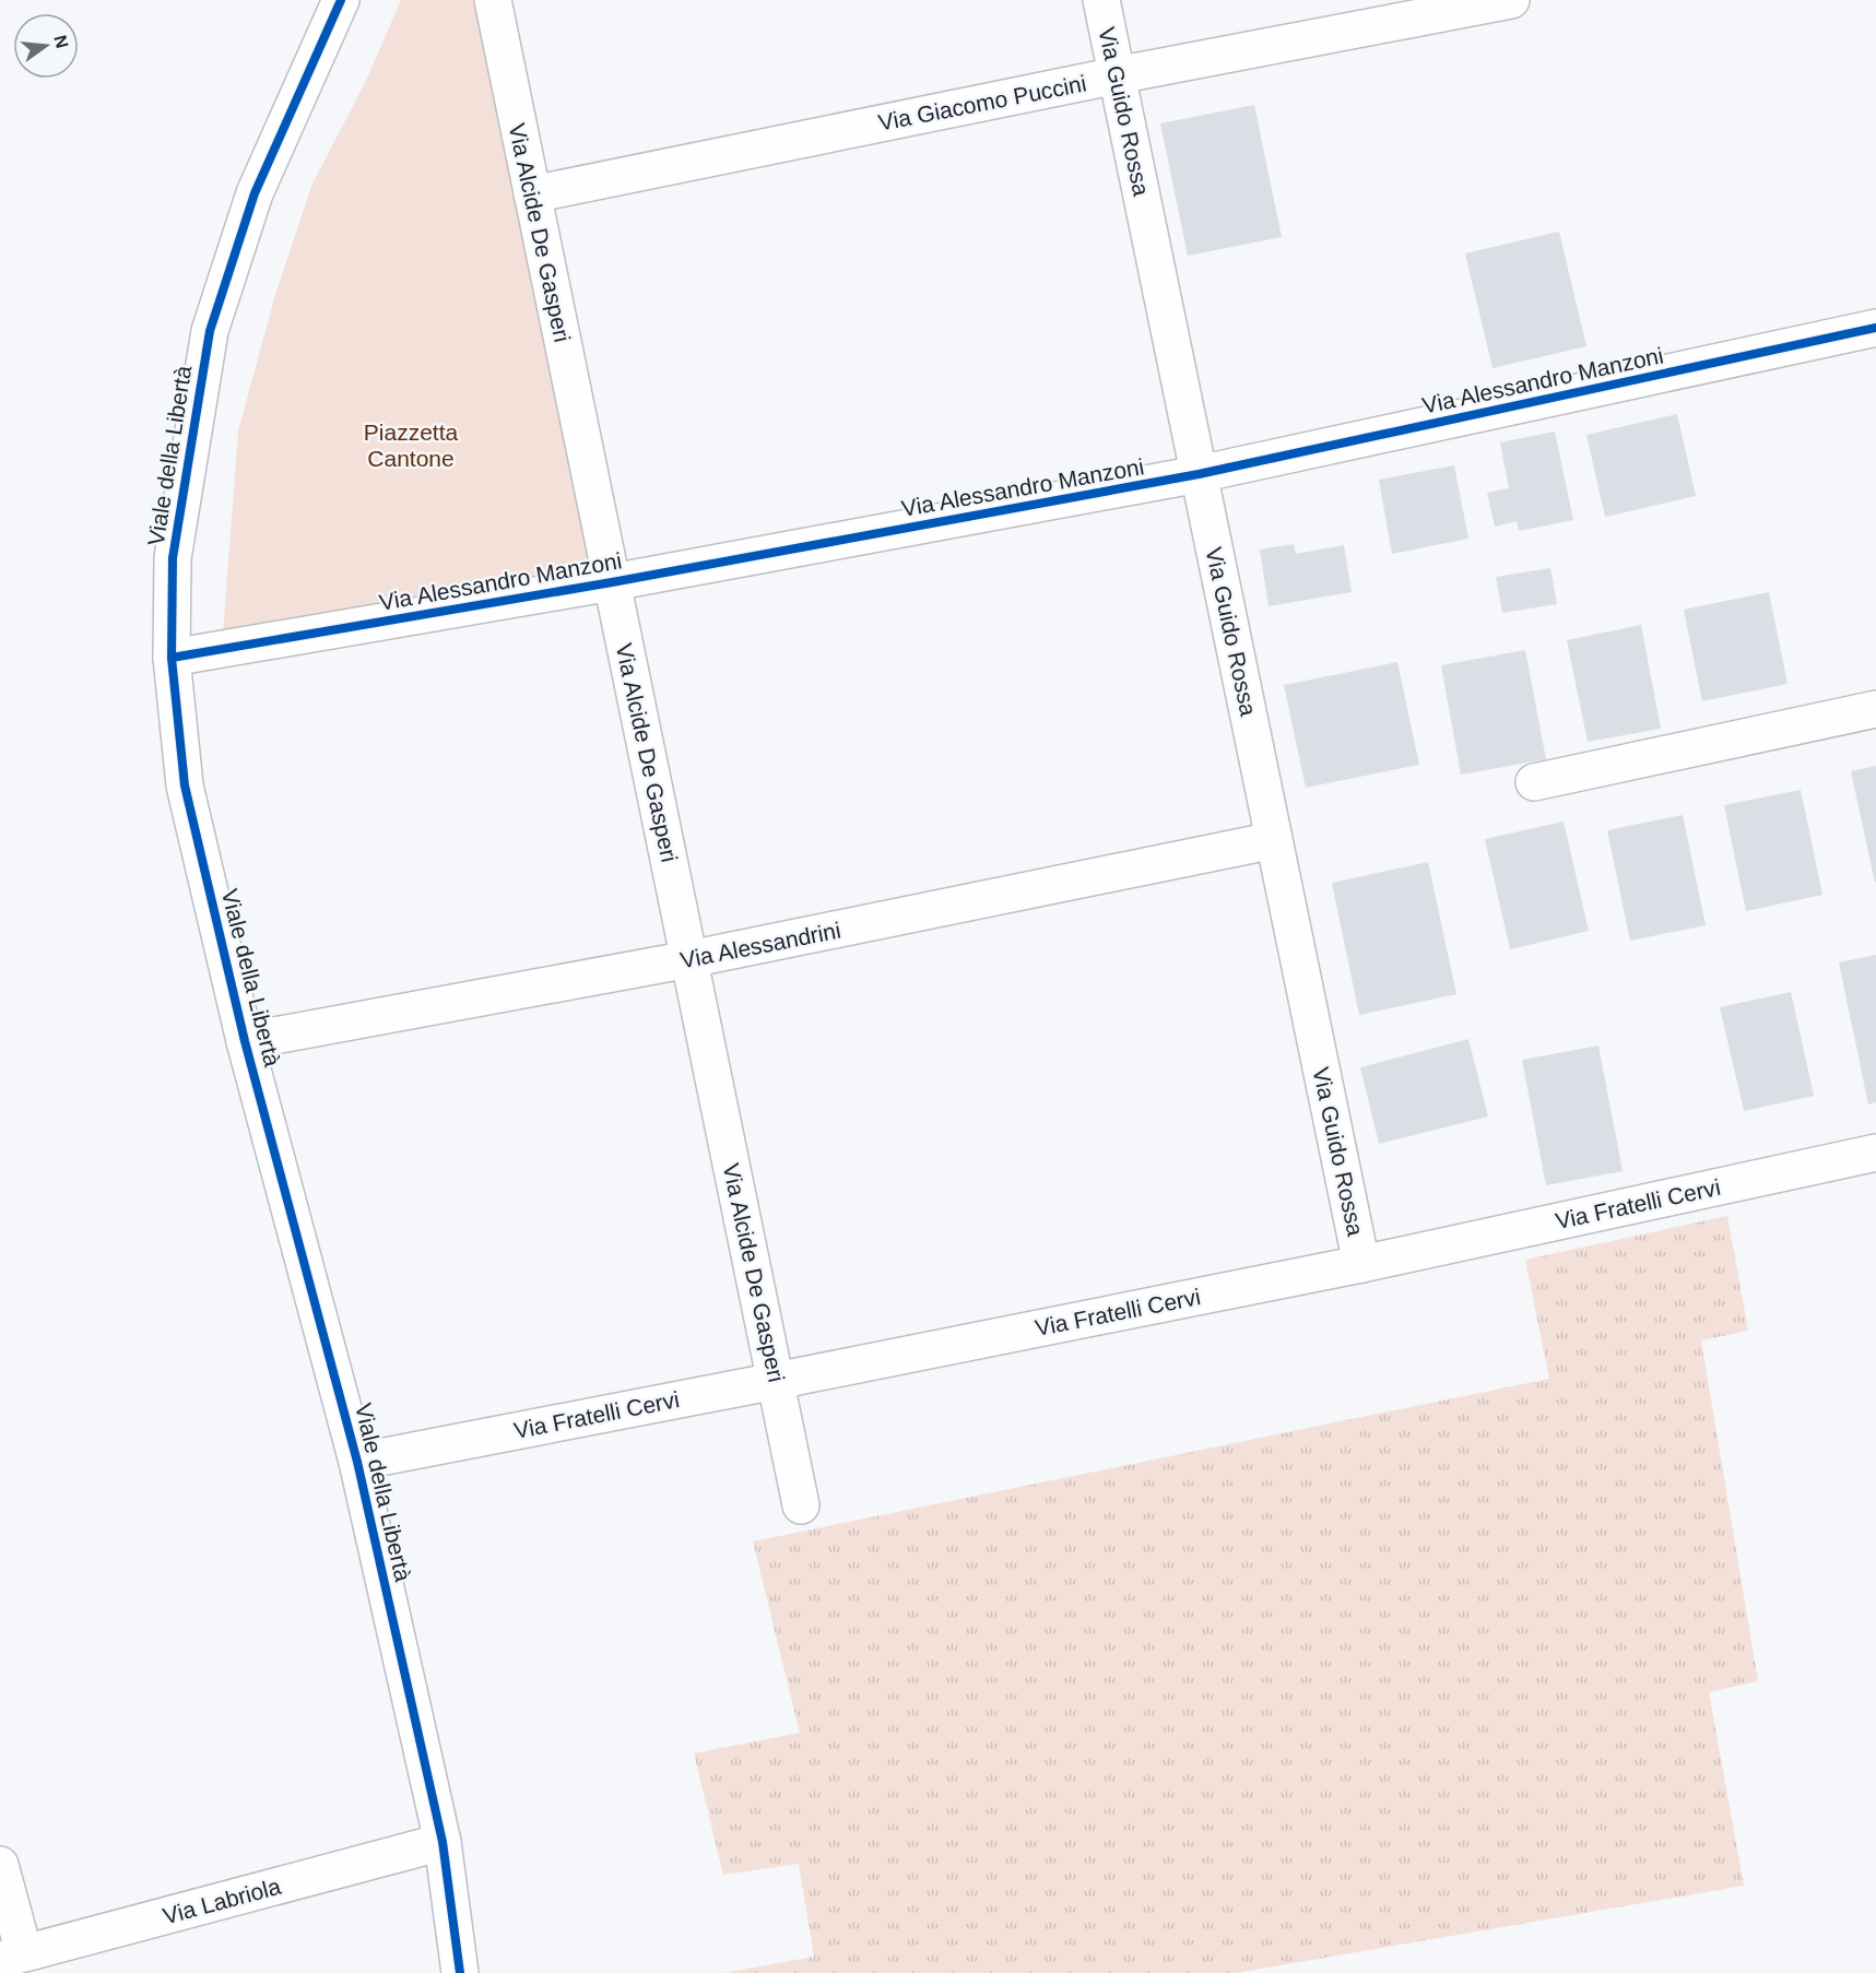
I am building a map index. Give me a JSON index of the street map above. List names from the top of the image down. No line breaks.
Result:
{"streets":{"street":["Via Giacomo Puccini","Via Guido Rossa","Via Alcide De Gasperi","Via Alessandro Manzoni","Viale della Libertà","Via Alessandrini","Via Fratelli Cervi","Via Labriola"]},"crossings":[["Via Giacomo Puccini","Via Guido Rossa"],["Via Giacomo Puccini","Via Alcide De Gasperi"],["Via Guido Rossa","Via Alessandro Manzoni"],["Via Guido Rossa","Via Alessandrini"],["Via Guido Rossa","Via Fratelli Cervi"],["Via Alcide De Gasperi","Via Alessandro Manzoni"],["Via Alcide De Gasperi","Via Alessandrini"],["Via Alcide De Gasperi","Via Fratelli Cervi"],["Via Alessandro Manzoni","Viale della Libertà"],["Viale della Libertà","Via Alessandrini"],["Viale della Libertà","Via Fratelli Cervi"],["Viale della Libertà","Via Labriola"]],"parks":["Piazzetta Cantone"],"north":"right"}
